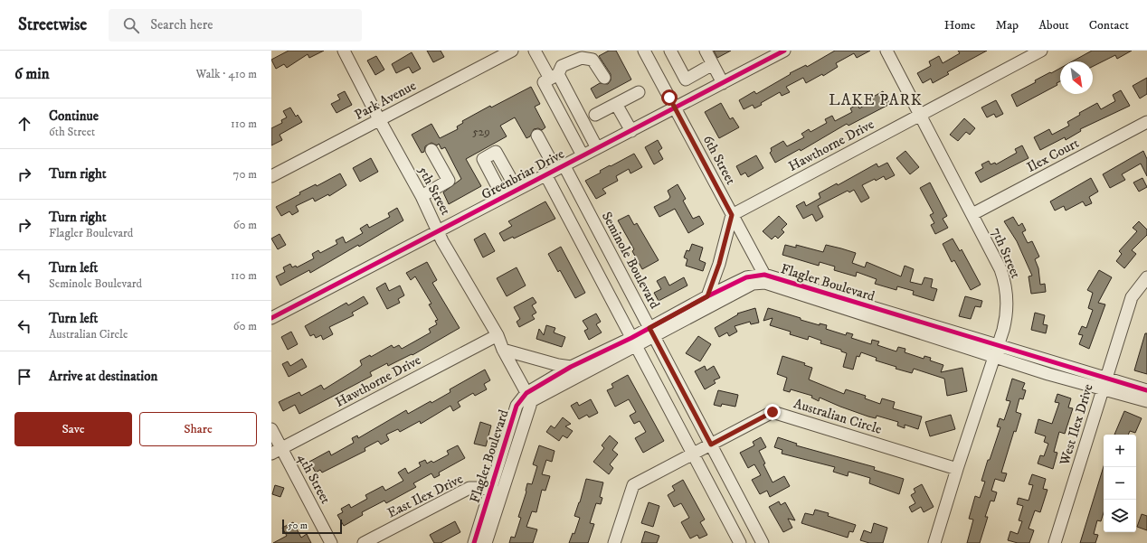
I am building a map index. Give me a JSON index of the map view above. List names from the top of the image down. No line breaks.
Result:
{"streets":{"street":["Park Avenue","Hawthorne Drive","Ilex Court","6th Street","Greenbriar Drive","5th Street","7th Street","Seminole Boulevard","Flagler Boulevard","Australian Circle","West Ilex Drive","4th Street","East Ilex Drive"]},"crossings":[["Park Avenue","5th Street"],["Hawthorne Drive","6th Street"],["Hawthorne Drive","5th Street"],["Hawthorne Drive","7th Street"],["Hawthorne Drive","4th Street"],["Ilex Court","7th Street"],["6th Street","Greenbriar Drive"],["6th Street","Flagler Boulevard"],["Greenbriar Drive","5th Street"],["Greenbriar Drive","Seminole Boulevard"],["5th Street","Flagler Boulevard"],["7th Street","Flagler Boulevard"],["7th Street","Australian Circle"],["Seminole Boulevard","Flagler Boulevard"],["Seminole Boulevard","Australian Circle"],["Flagler Boulevard","West Ilex Drive"],["Flagler Boulevard","East Ilex Drive"]],"districts":["LAKE PARK"],"house_numbers":["529"],"scale_bar":"50 m","north":"bottom right","page":{"header":"Streetwise","search":"Search here","nav":["Home","Map","About","Contact"],"heading":["6 min","Walk · 410 m"],"list":[["Continue","6th Street","110 m"],["Turn right","70 m"],["Turn right","Flagler Boulevard","60 m"],["Turn left","Seminole Boulevard","110 m"],["Turn left","Australian Circle","60 m"],"Arrive at destination"],"buttons":["Save","Share"],"map_buttons":["+","−"],"scale":"50 m"}}
